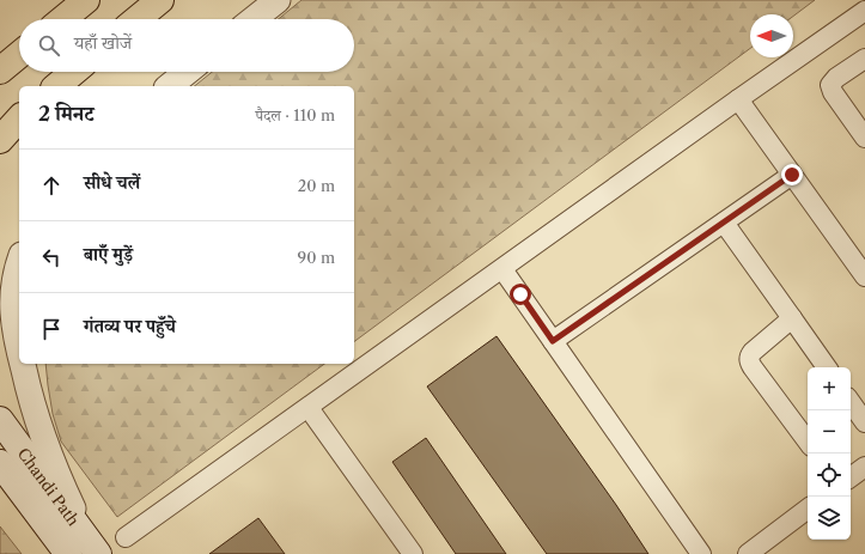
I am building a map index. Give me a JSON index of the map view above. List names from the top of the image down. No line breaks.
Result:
{"streets":{"main road":["Chandi Path"]},"north":"left","page":{"search":"यहाँ खोजें","heading":["2 मिनट","पैदल · 110 m"],"list":[["सीधे चलें","20 m"],["बाएँ मुड़ें","90 m"],"गंतव्य पर पहुँचे"],"map_buttons":["+","−"]}}
